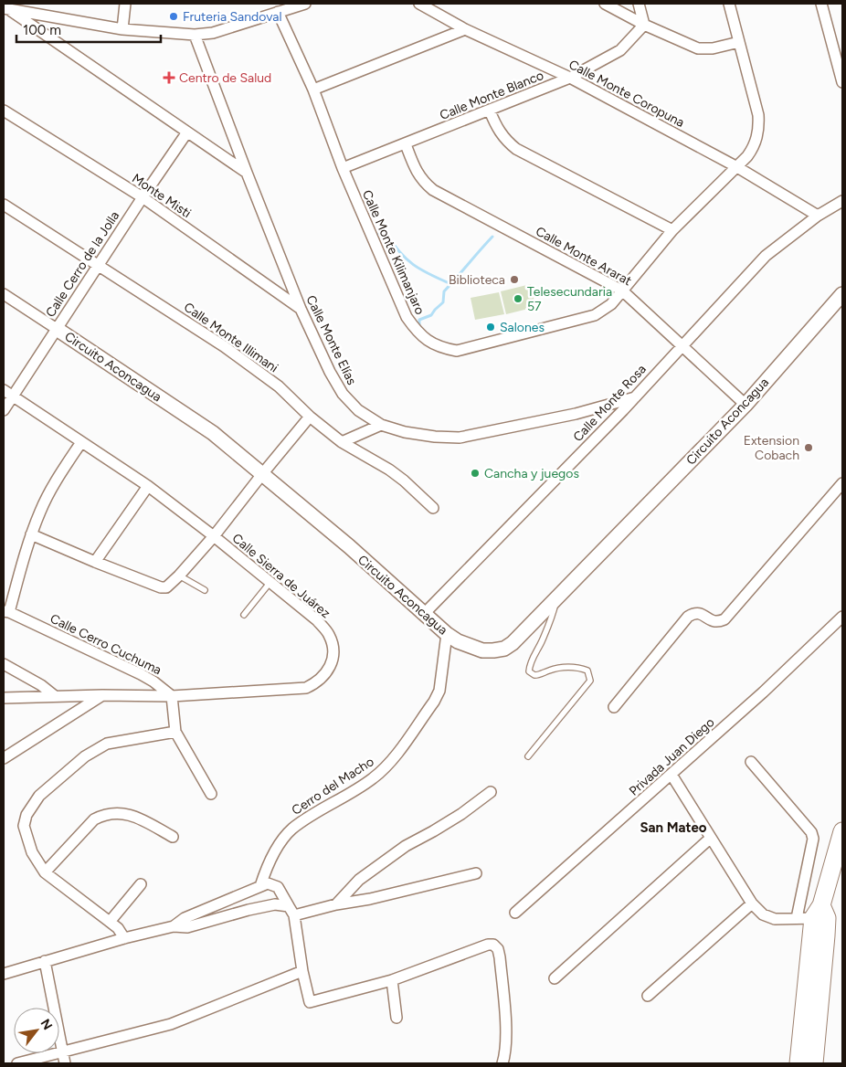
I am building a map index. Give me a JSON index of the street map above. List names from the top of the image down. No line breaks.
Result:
{"streets":{"street":["Calle Monte Coropuna","Calle Monte Blanco","Monte Misti","Calle Monte Kilimanjaro","Calle Monte Ararat","Calle Cerro de la Jolla","Calle Monte Illimani","Calle Monte Elías","Circuito Aconcagua","Calle Monte Rosa","Calle Sierra de Juárez","Calle Cerro Cuchuma","Privada Juan Diego","Cerro del Macho"]},"crossings":[["Calle Monte Coropuna","Calle Monte Blanco"],["Calle Monte Coropuna","Calle Monte Kilimanjaro"],["Calle Monte Coropuna","Calle Monte Rosa"],["Calle Monte Blanco","Calle Monte Kilimanjaro"],["Calle Monte Blanco","Calle Monte Ararat"],["Monte Misti","Calle Cerro de la Jolla"],["Monte Misti","Calle Monte Elías"],["Calle Monte Kilimanjaro","Calle Monte Ararat"],["Calle Monte Ararat","Circuito Aconcagua"],["Calle Monte Ararat","Calle Monte Rosa"],["Calle Cerro de la Jolla","Calle Monte Illimani"],["Calle Cerro de la Jolla","Circuito Aconcagua"],["Calle Cerro de la Jolla","Calle Sierra de Juárez"],["Calle Monte Elías","Calle Monte Rosa"],["Circuito Aconcagua","Calle Monte Rosa"],["Circuito Aconcagua","Cerro del Macho"],["Calle Sierra de Juárez","Calle Cerro Cuchuma"]],"districts":["San Mateo"],"places":{"other":["Fruteria Sandoval","Biblioteca","Telesecundaria 57","Salones","Extension Cobach","Cancha y juegos"],"health":["Centro de Salud"]},"scale_bar":"100 m","north":"top right"}
